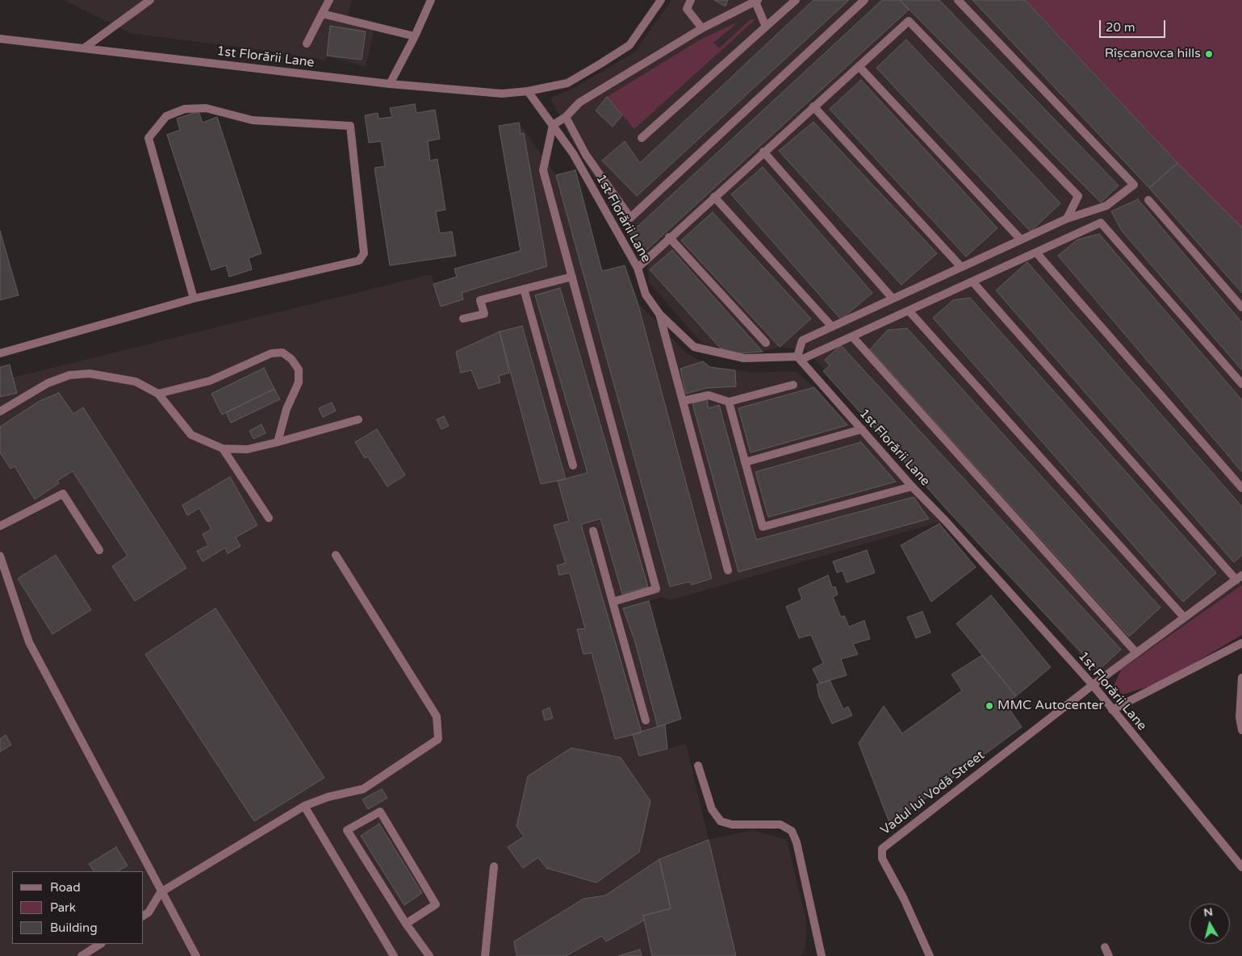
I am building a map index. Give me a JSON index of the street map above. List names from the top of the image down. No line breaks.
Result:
{"streets":{"street":["1st Florării Lane","Vadul lui Vodă Street"]},"crossings":[["1st Florării Lane","Vadul lui Vodă Street"]],"places":["Rîșcanovca hills","MMC Autocenter"],"legend":["Road","Park","Building"],"scale_bar":"20 m","north":"top"}
